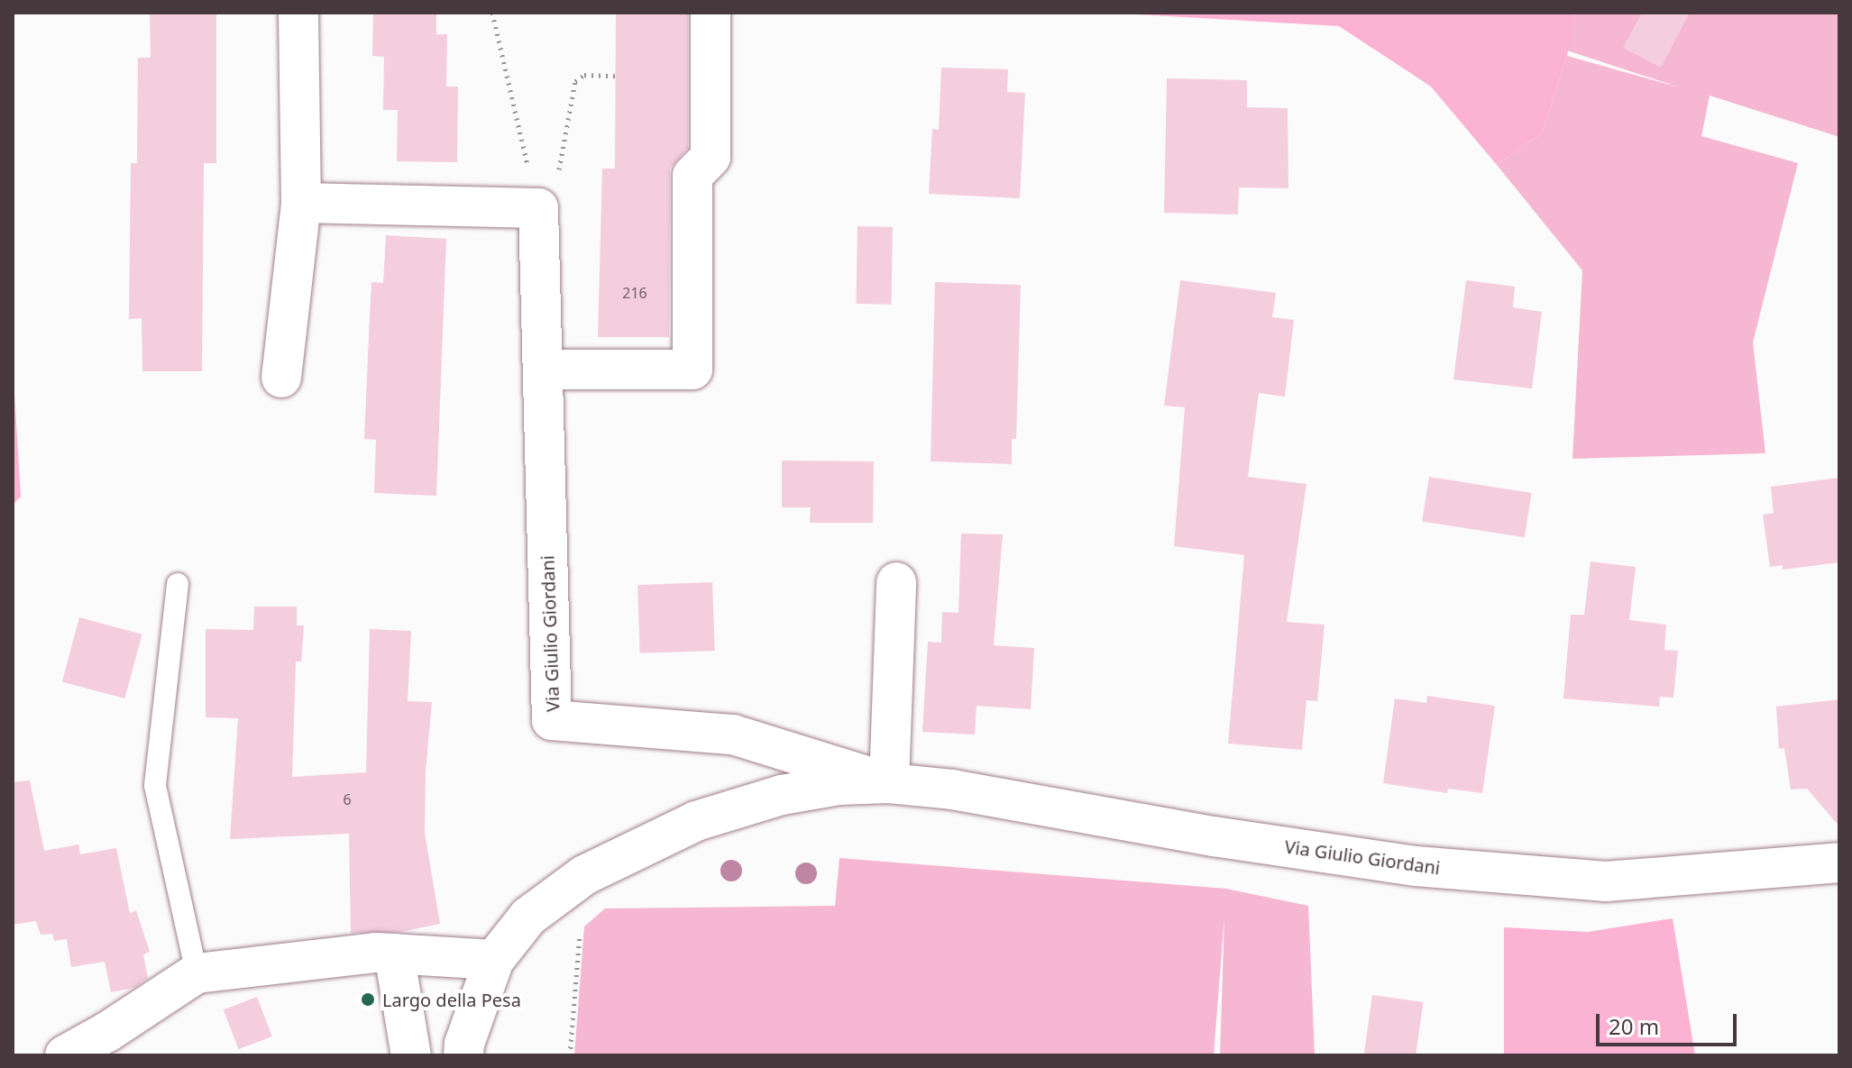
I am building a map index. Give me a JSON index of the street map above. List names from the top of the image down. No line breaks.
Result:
{"streets":{"street":["Via Giulio Giordani"]},"places":["Largo della Pesa"],"house_numbers":["216","6"],"scale_bar":"20 m"}
